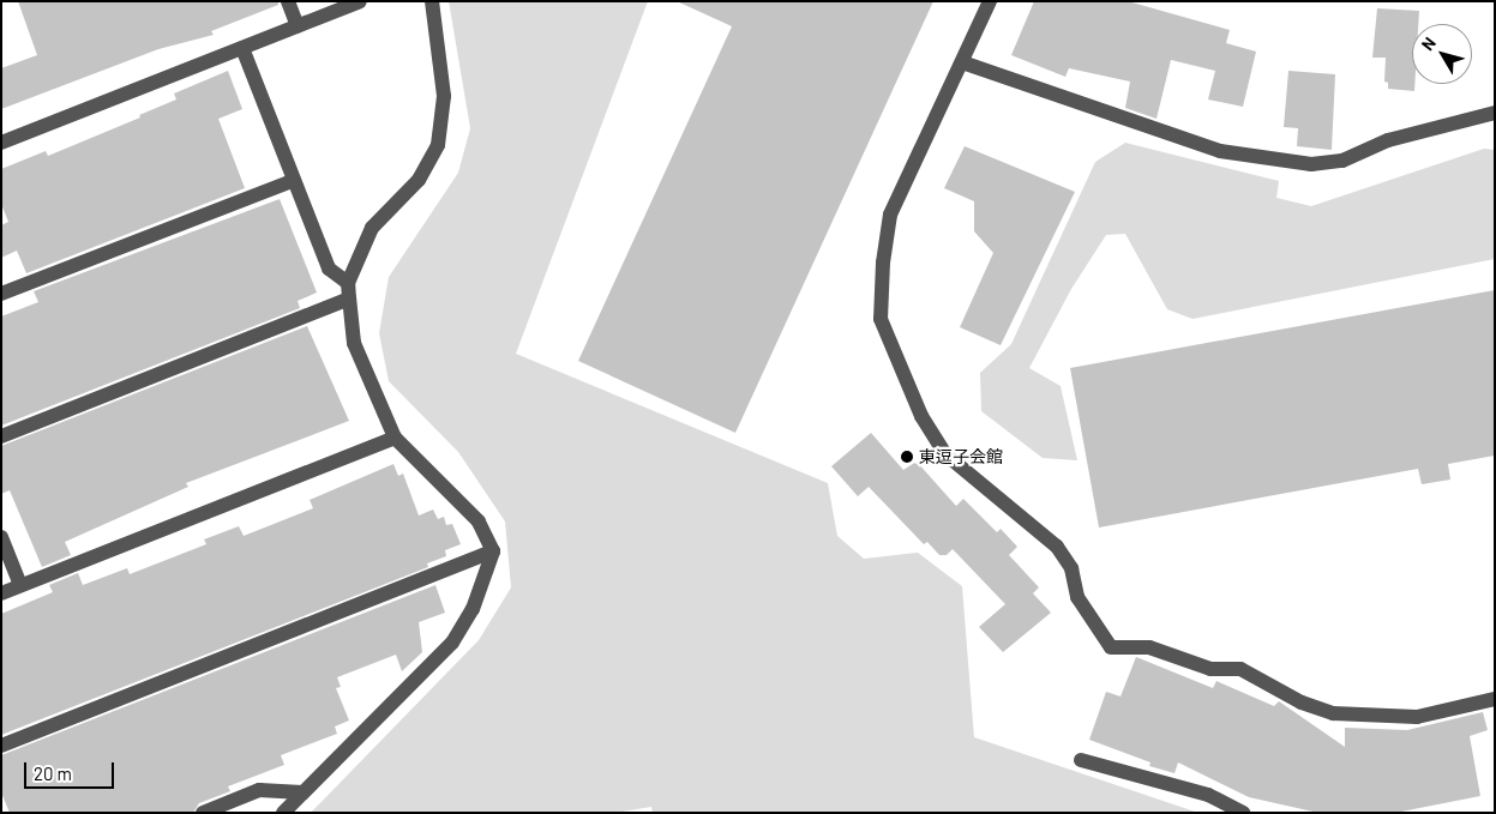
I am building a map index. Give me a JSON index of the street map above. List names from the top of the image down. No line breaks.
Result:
{"places":["東逗子会館"],"scale_bar":"20 m","north":"top left"}
